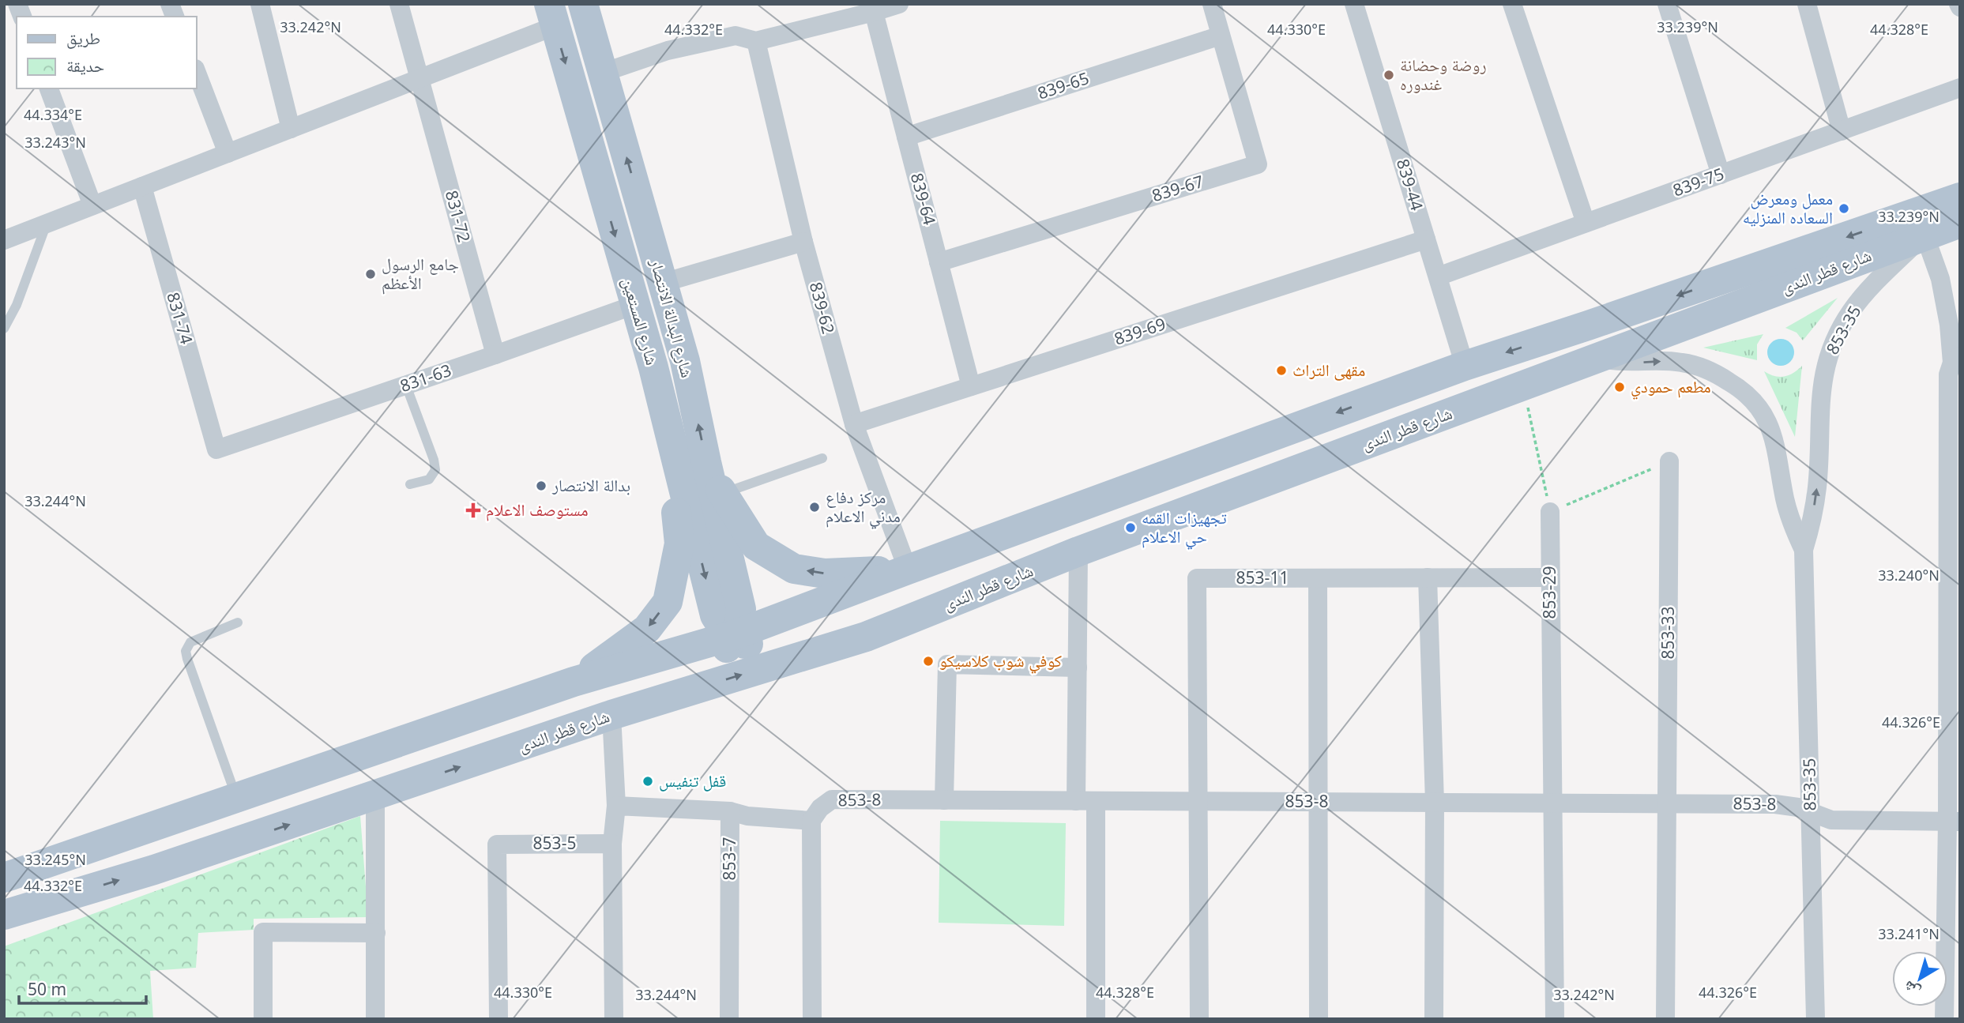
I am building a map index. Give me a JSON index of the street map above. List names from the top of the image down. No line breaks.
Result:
{"streets":{"main road":["شارع قطر الندى","شارع البدالة الانتصار","شارع المستعين"],"street":["839-65","839-75","839-44","839-67","839-64","831-72","839-62","831-74","853-35","839-69","831-63","853-11","853-29","853-33","853-8","853-5","853-7"]},"crossings":[["839-65","839-67"],["839-65","839-64"],["839-75","839-44"],["839-44","شارع قطر الندى"],["839-44","839-69"],["839-67","839-64"],["839-64","839-69"],["831-72","831-63"],["شارع قطر الندى","839-62"],["شارع قطر الندى","شارع البدالة الانتصار"],["شارع قطر الندى","شارع المستعين"],["شارع قطر الندى","853-35"],["839-62","839-69"],["831-74","831-63"],["شارع البدالة الانتصار","شارع المستعين"],["شارع المستعين","831-63"],["853-35","853-8"],["853-11","853-29"],["853-11","853-8"],["853-29","853-8"],["853-33","853-8"]],"one_way":["شارع البدالة الانتصار","شارع المستعين"],"places":{"other":["روضة وحضانة غندوره","معمل ومعرض السعاده المنزليه","جامع الرسول الأعظم","مقهى التراث","مطعم حمودي","بدالة الانتصار","مركز دفاع مدني الاعلام","تجهيزات القمه حي الاعلام","كوفي شوب كلاسيكو","قفل تنفيس"],"health":["مستوصف الاعلام"]},"legend":["طريق","حديقة"],"scale_bar":"50 m","north":"bottom left","coordinates":["33.242°N","33.239°N","44.332°E","44.330°E","44.328°E","44.334°E","33.243°N","33.244°N","33.240°N","44.326°E","33.245°N","33.241°N"]}
